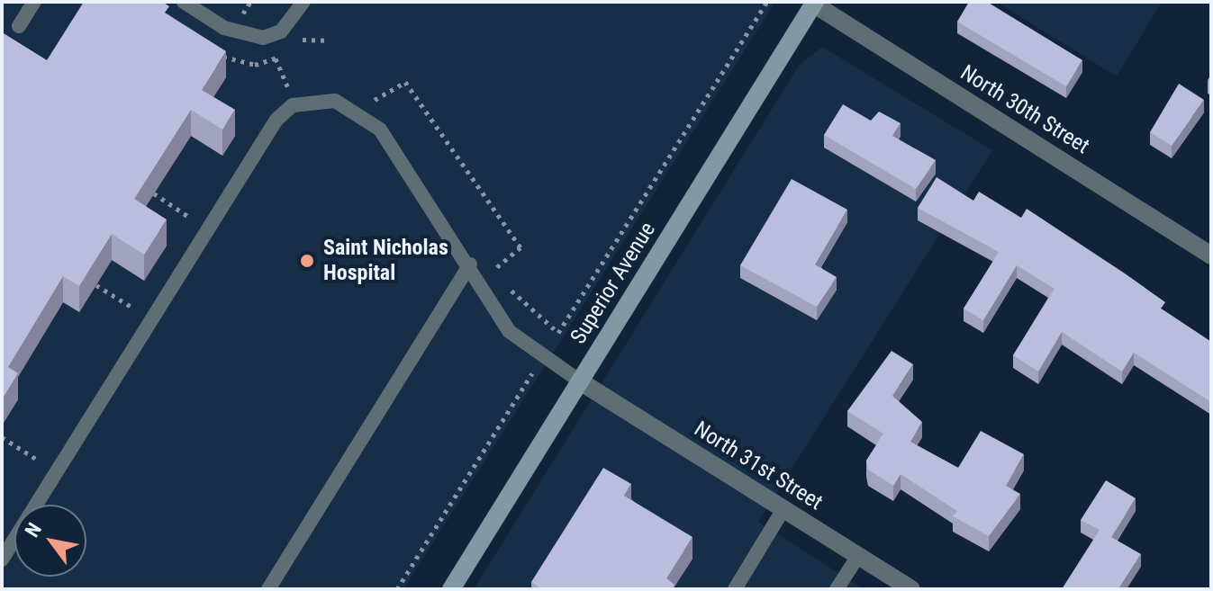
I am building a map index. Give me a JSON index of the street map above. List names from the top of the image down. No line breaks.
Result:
{"streets":{"street":["North 30th Street","Superior Avenue","North 31st Street"]},"crossings":[["North 30th Street","Superior Avenue"],["Superior Avenue","North 31st Street"]],"places":["Saint Nicholas Hospital"],"north":"top left"}
